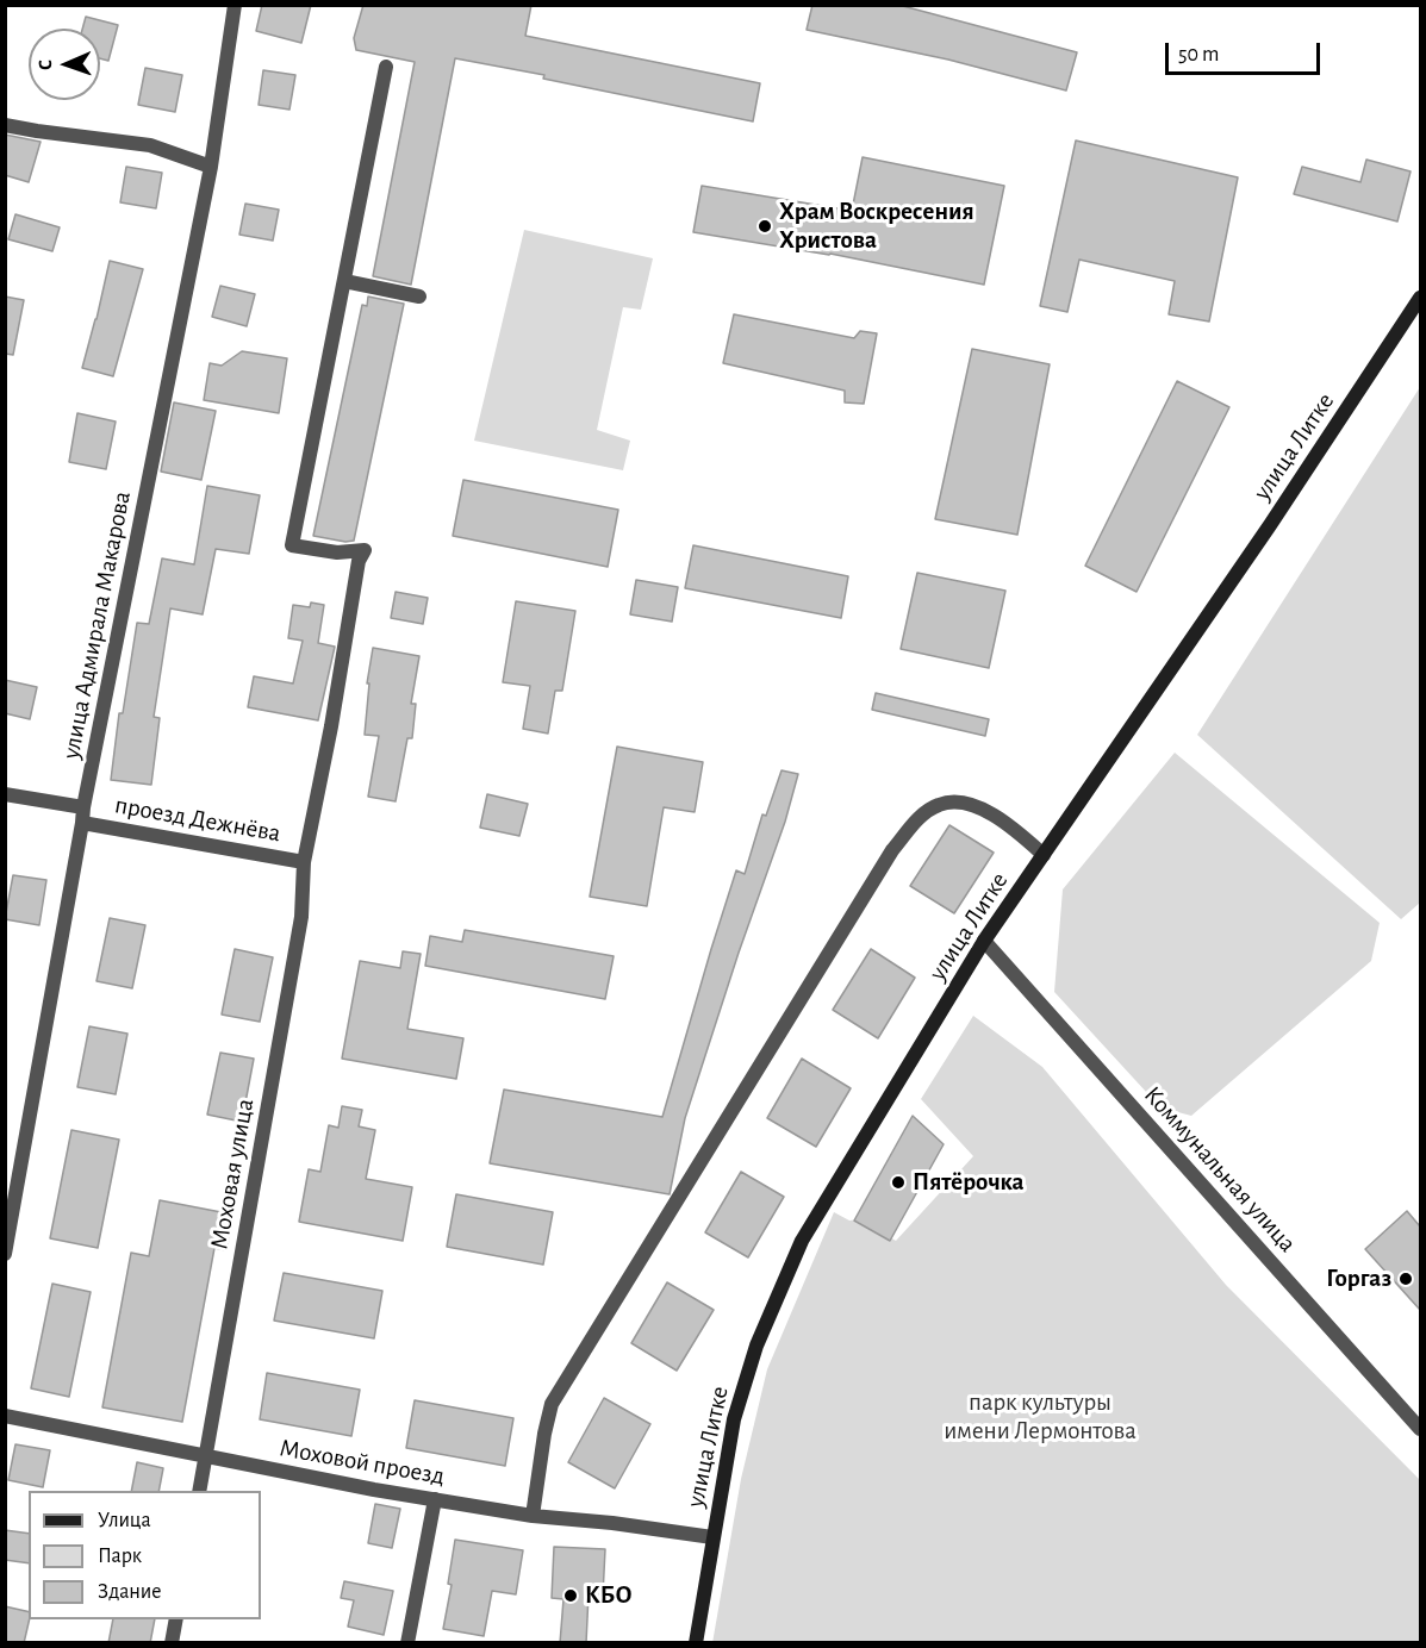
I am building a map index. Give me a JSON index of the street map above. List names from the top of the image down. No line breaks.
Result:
{"streets":{"main road":["улица Литке"],"street":["улица Адмирала Макарова","проезд Дежнёва","Коммунальная улица","Моховая улица","Моховой проезд"]},"crossings":[["улица Литке","Коммунальная улица"],["улица Литке","Моховой проезд"],["улица Адмирала Макарова","проезд Дежнёва"],["проезд Дежнёва","Моховая улица"],["Моховая улица","Моховой проезд"]],"parks":["парк культуры имени Лермонтова"],"places":["Храм Воскресения Христова","Пятёрочка","Горгаз","КБО"],"legend":["Улица","Парк","Здание"],"scale_bar":"50 m","north":"left"}
